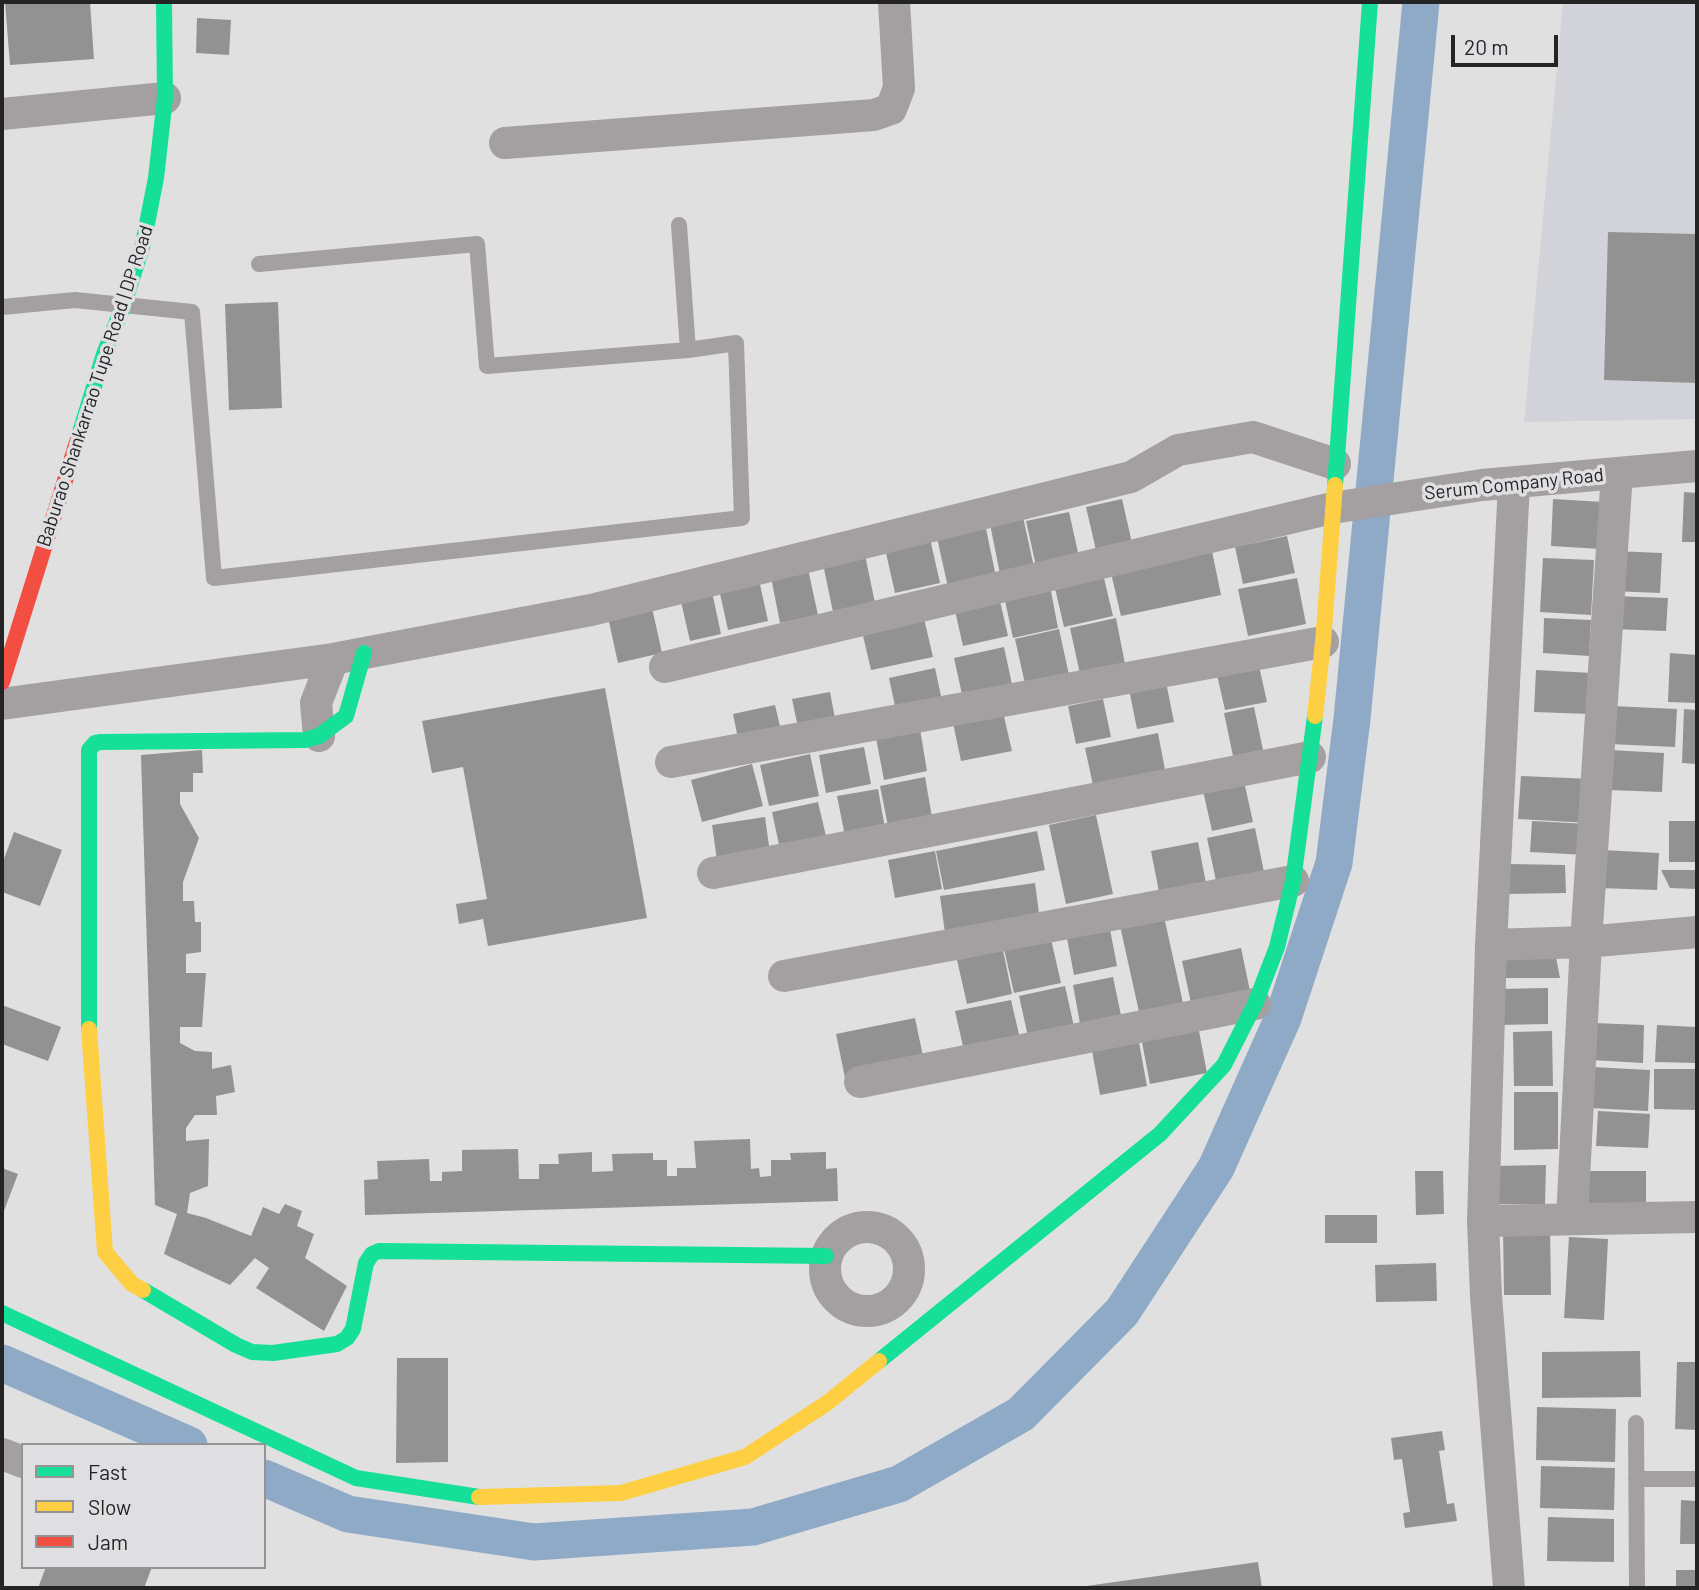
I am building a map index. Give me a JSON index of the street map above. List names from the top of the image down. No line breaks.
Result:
{"streets":{"street":["Baburao Shankarrao Tupe Road | DP Road","Serum Company Road"]},"legend":["Fast","Slow","Jam"],"scale_bar":"20 m"}
